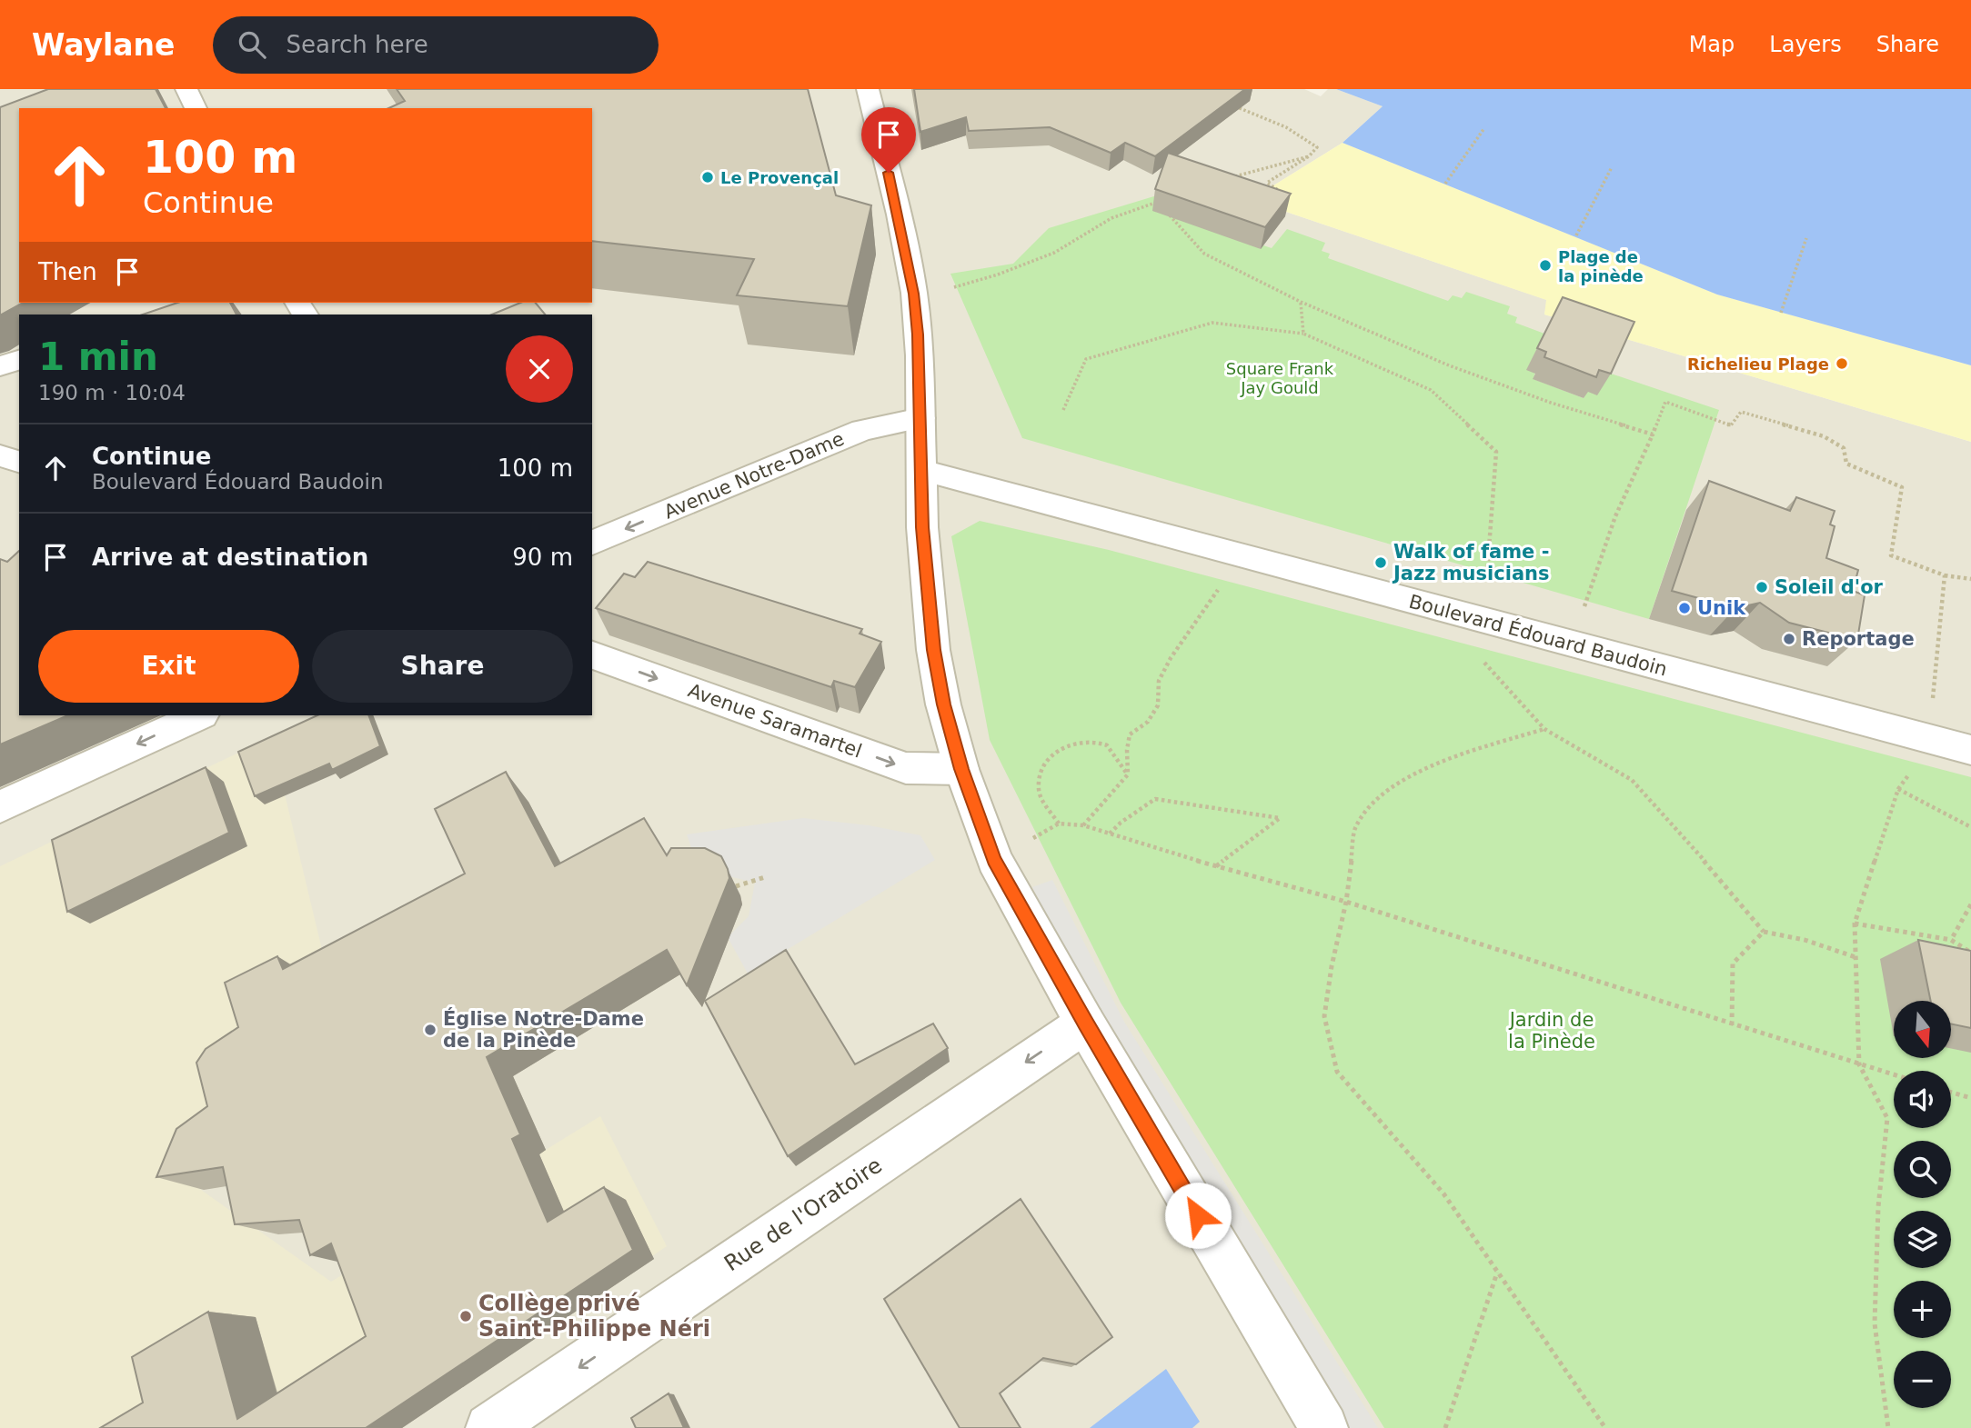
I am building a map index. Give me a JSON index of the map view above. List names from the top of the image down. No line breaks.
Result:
{"streets":{"street":["Avenue Notre-Dame","Boulevard Édouard Baudoin","Avenue Saramartel","Rue de l'Oratoire"]},"one_way":["Avenue Notre-Dame","Avenue Saramartel","Rue de l'Oratoire"],"parks":["Square Frank Jay Gould","Jardin de la Pinède"],"places":["Le Provençal","Plage de la pinède","Richelieu Plage","Walk of fame - Jazz musicians","Soleil d'or","Unik","Reportage","Église Notre-Dame de la Pinède","Collège privé Saint-Philippe Néri"],"north":"bottom","page":{"header":"Waylane","search":"Search here","nav":["Map","Layers","Share"],"turn":["100 m","Continue"],"then":"Then","heading":["1 min","190 m · 10:04"],"list":[{"name":"Continue","note":"Boulevard Édouard Baudoin","value":"100 m"},{"name":"Arrive at destination","value":"90 m"}],"buttons":["Exit","Share"],"map_buttons":["+","−"]}}
